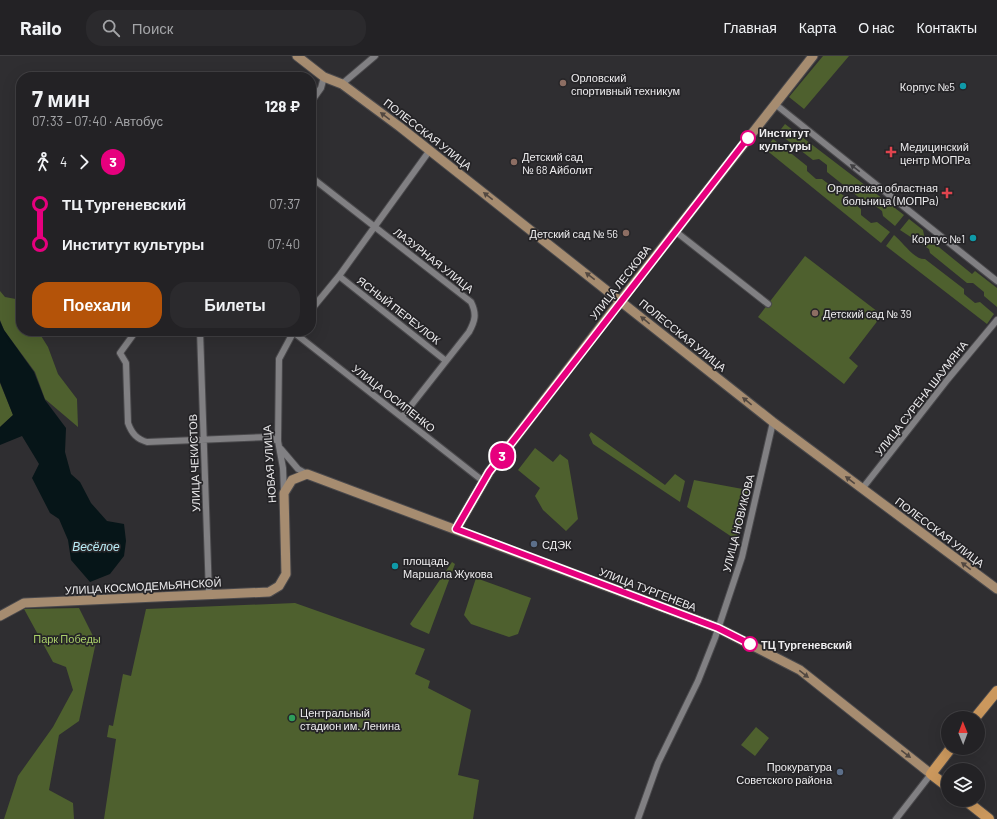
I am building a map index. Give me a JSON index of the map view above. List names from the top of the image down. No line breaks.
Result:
{"streets":{"main road":["ПОЛЕССКАЯ УЛИЦА","УЛИЦА ЛЕСКОВА","НОВАЯ УЛИЦА","УЛИЦА КОСМОДЕМЬЯНСКОЙ","УЛИЦА ТУРГЕНЕВА"],"street":["ЛАЗУРНАЯ УЛИЦА","ЯСНЫЙ ПЕРЕУЛОК","УЛИЦА ОСИПЕНКО","УЛИЦА СУРЕНА ШАУМЯНА","УЛИЦА ЧЕКИСТОВ","УЛИЦА НОВИКОВА"]},"crossings":[["ПОЛЕССКАЯ УЛИЦА","УЛИЦА ЛЕСКОВА"],["ПОЛЕССКАЯ УЛИЦА","УЛИЦА СУРЕНА ШАУМЯНА"],["ПОЛЕССКАЯ УЛИЦА","УЛИЦА НОВИКОВА"],["ЛАЗУРНАЯ УЛИЦА","ЯСНЫЙ ПЕРЕУЛОК"],["ЛАЗУРНАЯ УЛИЦА","УЛИЦА ОСИПЕНКО"],["УЛИЦА ЛЕСКОВА","УЛИЦА ОСИПЕНКО"],["УЛИЦА ЛЕСКОВА","УЛИЦА ТУРГЕНЕВА"],["УЛИЦА ЧЕКИСТОВ","УЛИЦА КОСМОДЕМЬЯНСКОЙ"],["НОВАЯ УЛИЦА","УЛИЦА КОСМОДЕМЬЯНСКОЙ"],["УЛИЦА НОВИКОВА","УЛИЦА ТУРГЕНЕВА"]],"one_way":["ПОЛЕССКАЯ УЛИЦА","УЛИЦА ТУРГЕНЕВА"],"water":["Весёлое"],"parks":["Парк Победы"],"places":{"other":["Орловский спортивный техникум","Корпус №5","Институт культуры","Детский сад № 68 Айболит","Детский сад № 56","Корпус №1","Детский сад № 39","СДЭК","площадь Маршала Жукова","ТЦ Тургеневский","Центральный стадион им. Ленина","Прокуратура Советского района"],"health":["Медицинский центр МОПРа","Орловская областная больница (МОПРа)"]},"lines":["bus line 3"],"north":"top","page":{"header":"Railo","search":"Поиск","nav":["Главная","Карта","О нас","Контакты"],"on_map":"3","heading":["7 мин","07:33 – 07:40 · Автобус","128 ₽"],"legs":["4","3"],"list":[{"name":"ТЦ Тургеневский","value":"07:37"},{"name":"Институт культуры","value":"07:40"}],"buttons":["Поехали","Билеты"]}}
